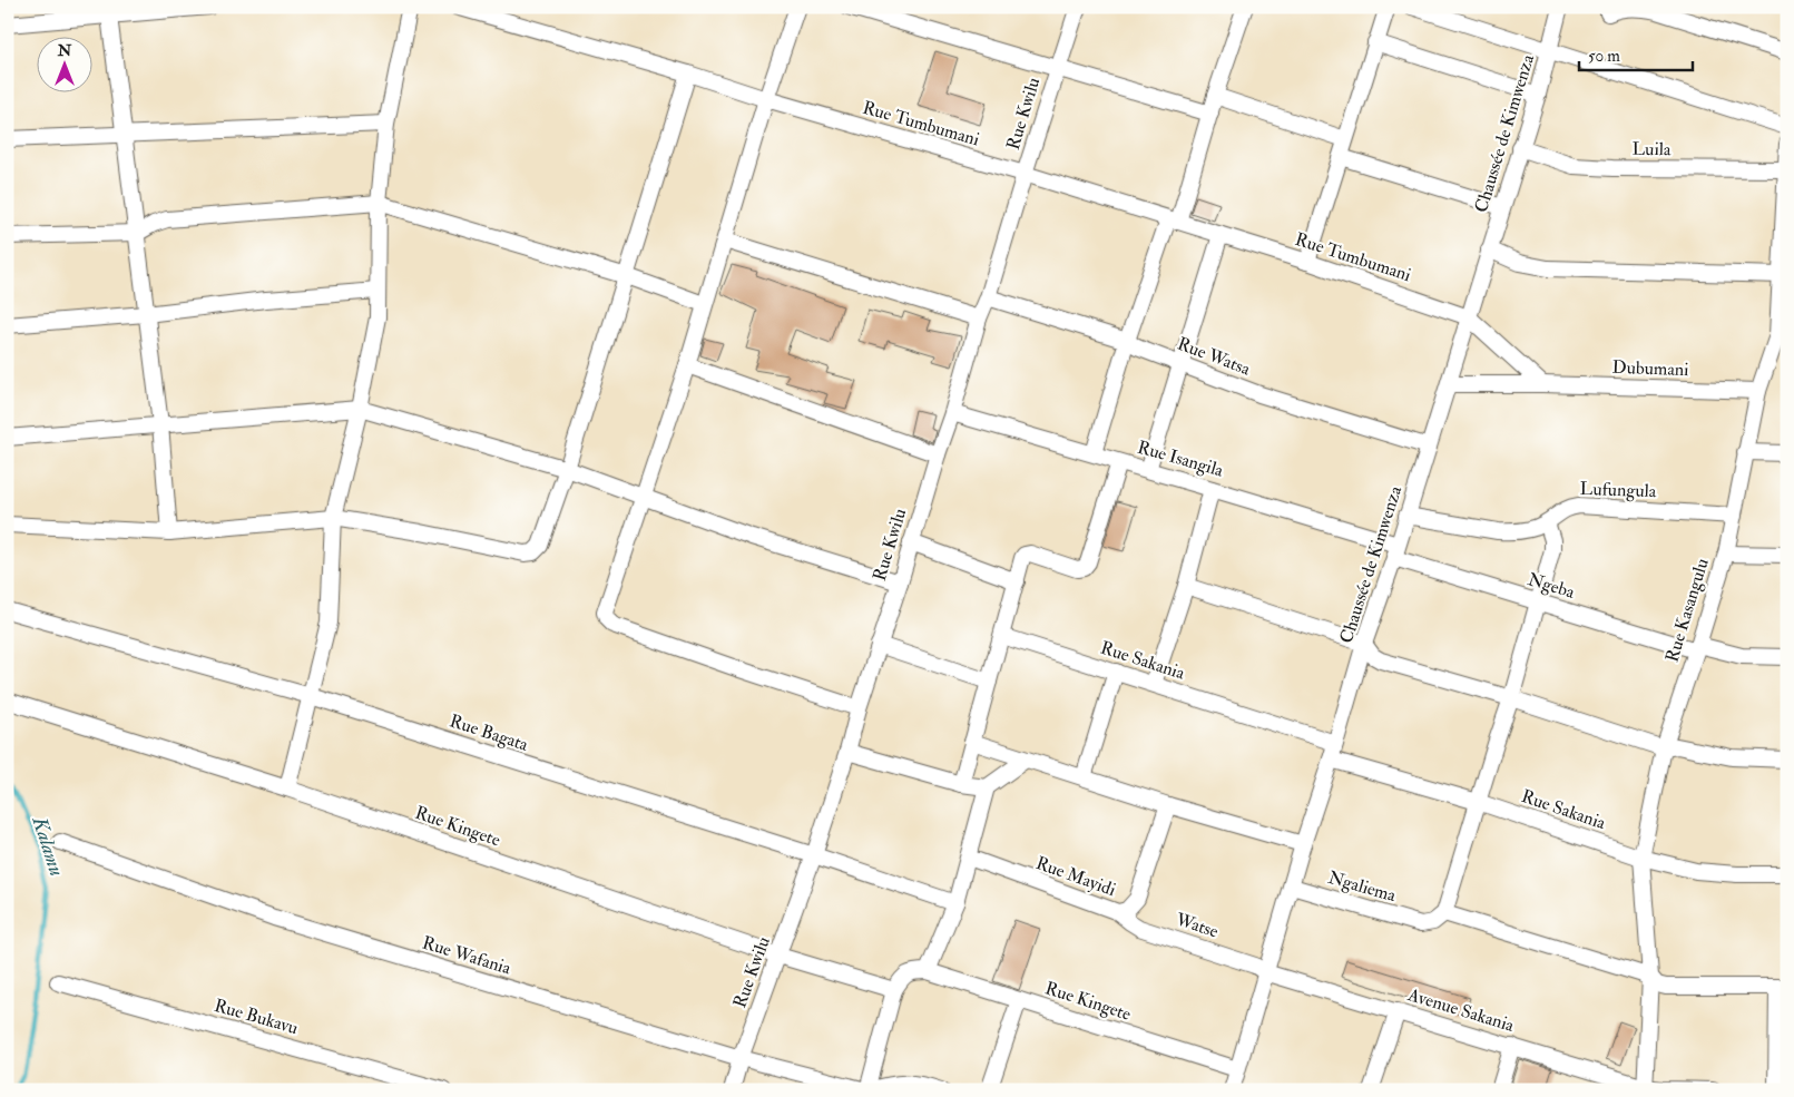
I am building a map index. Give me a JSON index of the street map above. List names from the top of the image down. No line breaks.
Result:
{"streets":{"street":["Rue Kwilu","Rue Tumbumani","Chaussée de Kimwenza","Luila","Rue Watsa","Dubumani","Rue Isangila","Lufungula","Ngeba","Rue Kasangulu","Rue Sakania","Rue Bagata","Rue Kingete","Rue Mayidi","Ngaliema","Watse","Rue Wafania","Avenue Sakania","Rue Bukavu"]},"crossings":[["Rue Kwilu","Rue Tumbumani"],["Rue Kwilu","Rue Watsa"],["Rue Kwilu","Rue Isangila"],["Rue Kwilu","Rue Bagata"],["Rue Kwilu","Rue Kingete"],["Rue Kwilu","Rue Wafania"],["Rue Tumbumani","Chaussée de Kimwenza"],["Chaussée de Kimwenza","Luila"],["Chaussée de Kimwenza","Rue Watsa"],["Chaussée de Kimwenza","Dubumani"],["Chaussée de Kimwenza","Rue Isangila"],["Chaussée de Kimwenza","Lufungula"],["Chaussée de Kimwenza","Ngeba"],["Chaussée de Kimwenza","Rue Sakania"],["Chaussée de Kimwenza","Rue Kingete"],["Chaussée de Kimwenza","Ngaliema"],["Chaussée de Kimwenza","Watse"],["Chaussée de Kimwenza","Avenue Sakania"],["Luila","Rue Kasangulu"],["Dubumani","Rue Kasangulu"],["Rue Isangila","Ngeba"],["Lufungula","Rue Kasangulu"],["Ngeba","Rue Kasangulu"],["Rue Kasangulu","Rue Sakania"],["Rue Kasangulu","Avenue Sakania"],["Rue Mayidi","Watse"],["Watse","Avenue Sakania"]],"water":["Kalamu"],"scale_bar":"50 m","north":"top"}
